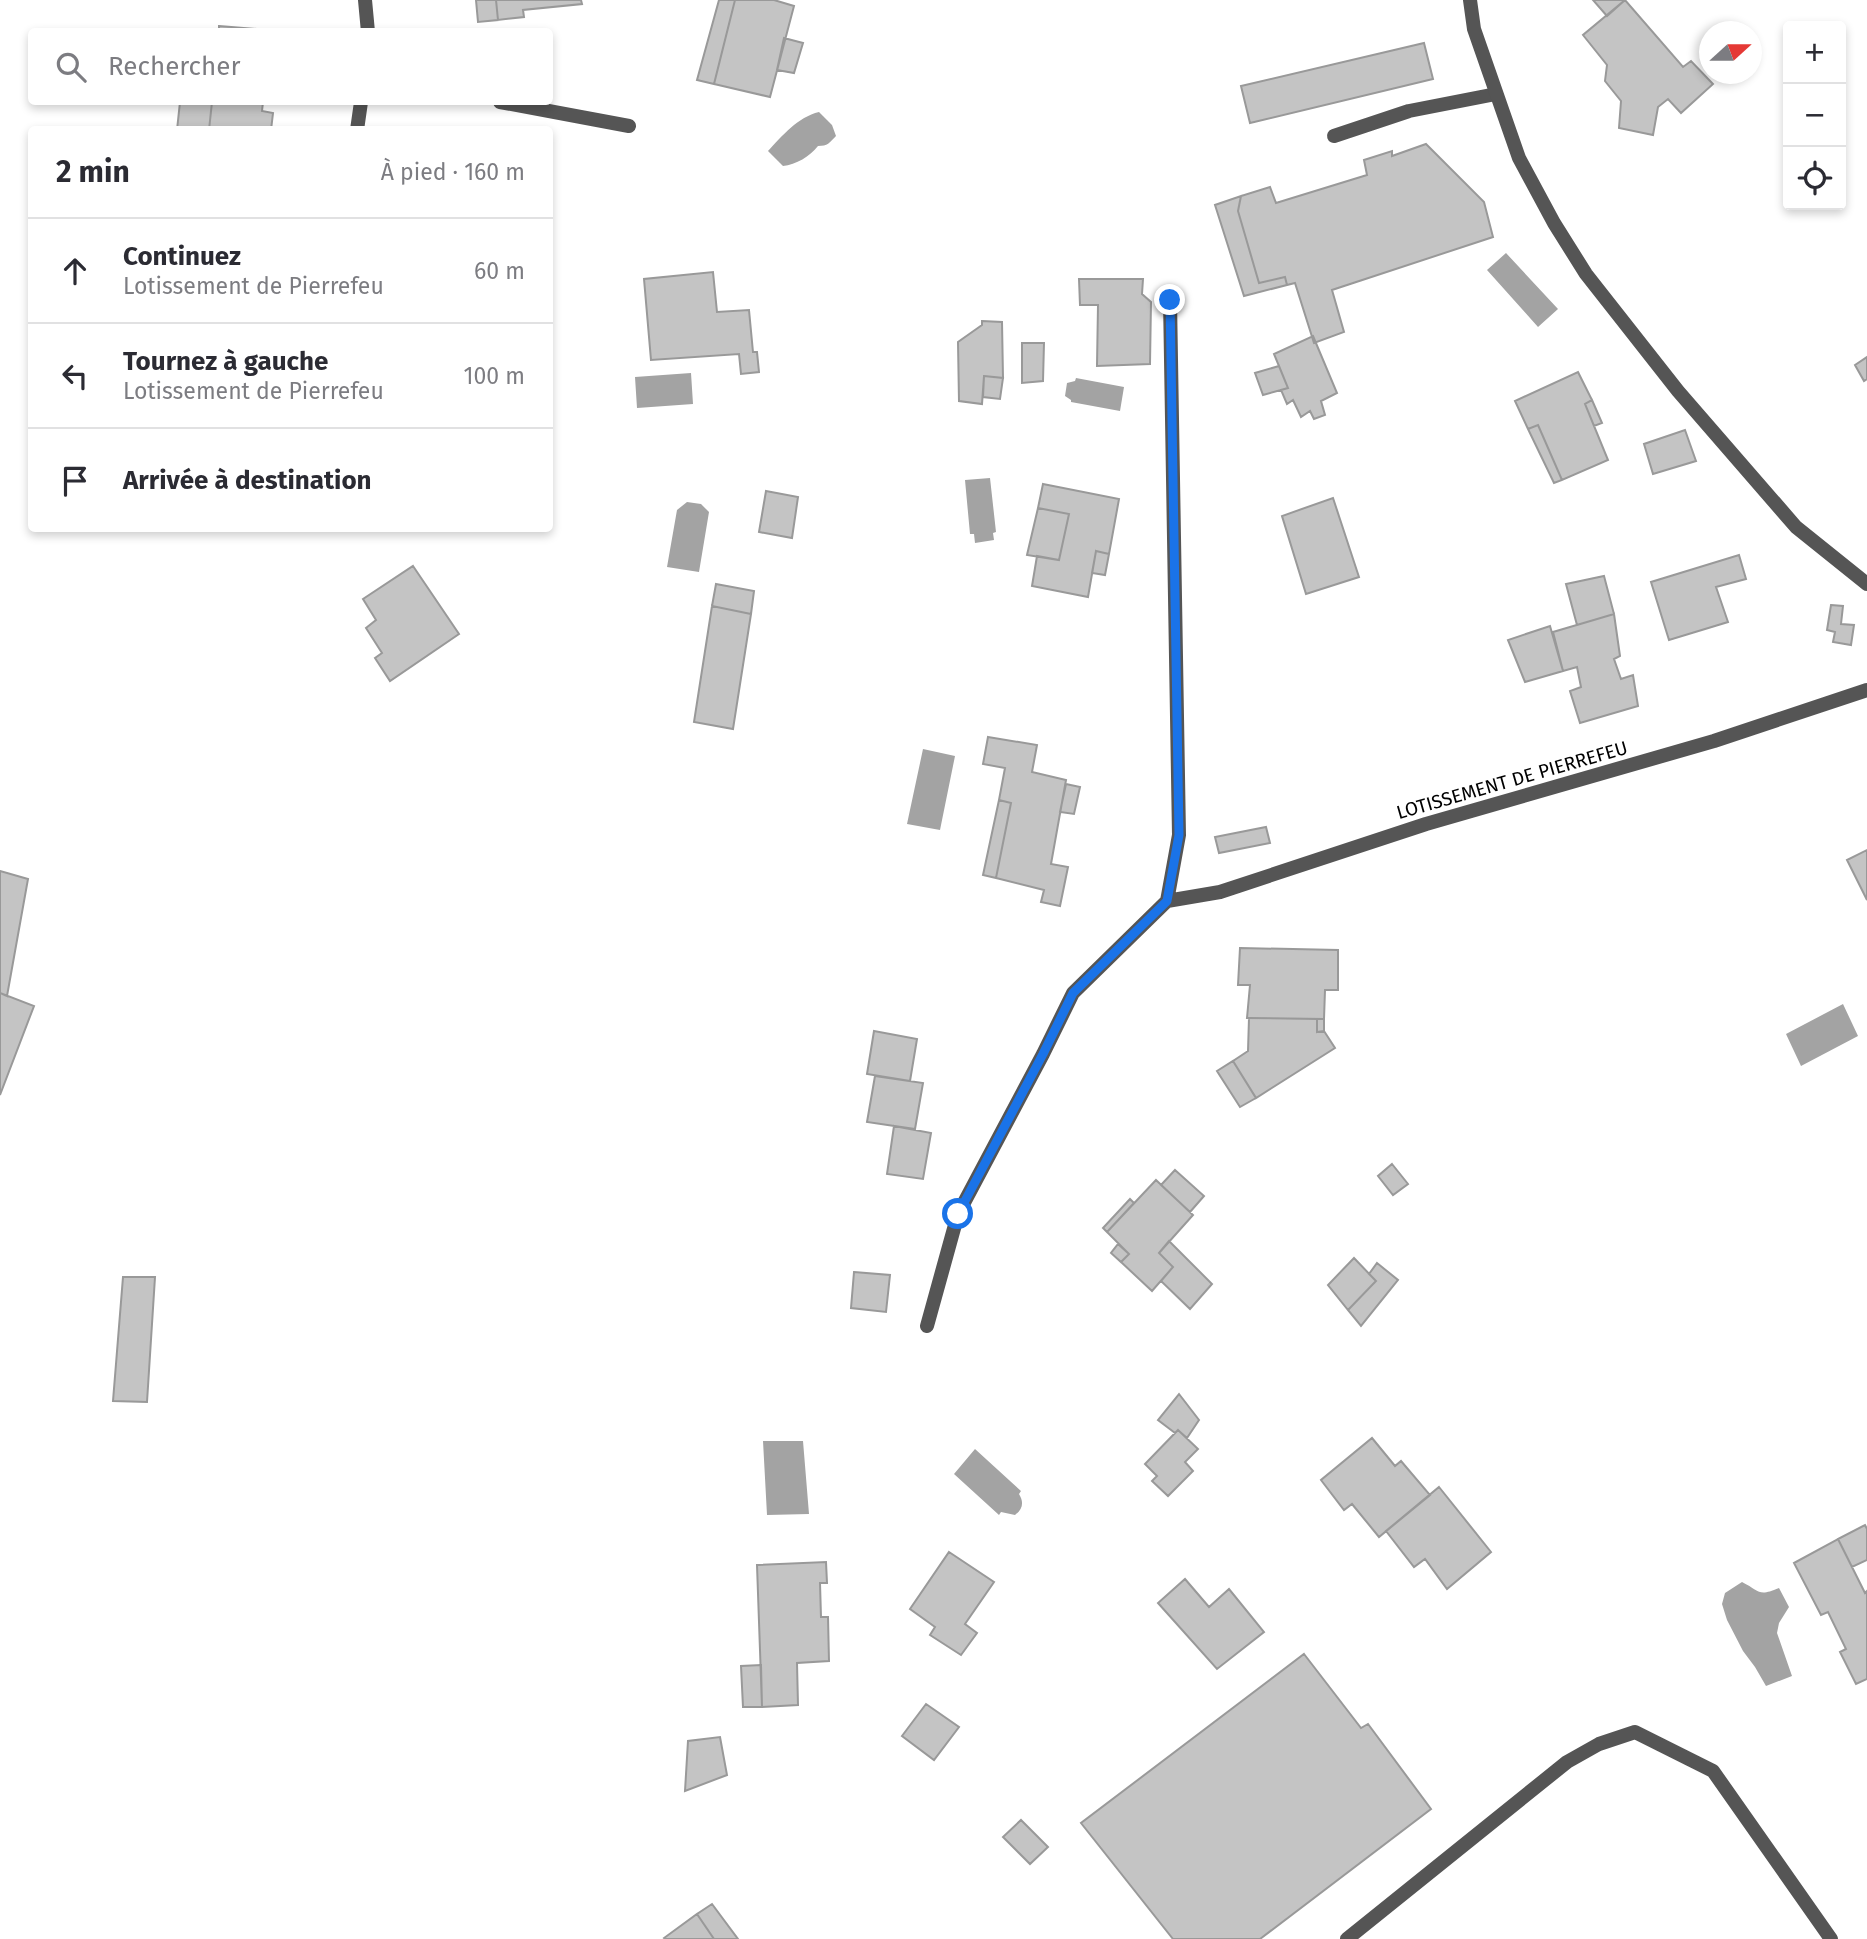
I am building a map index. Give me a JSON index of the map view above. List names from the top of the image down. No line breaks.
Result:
{"streets":{"street":["LOTISSEMENT DE PIERREFEU"]},"north":"right","page":{"map_buttons":["+","−"],"search":"Rechercher","heading":["2 min","À pied · 160 m"],"list":[["Continuez","Lotissement de Pierrefeu","60 m"],["Tournez à gauche","Lotissement de Pierrefeu","100 m"],"Arrivée à destination"]}}
